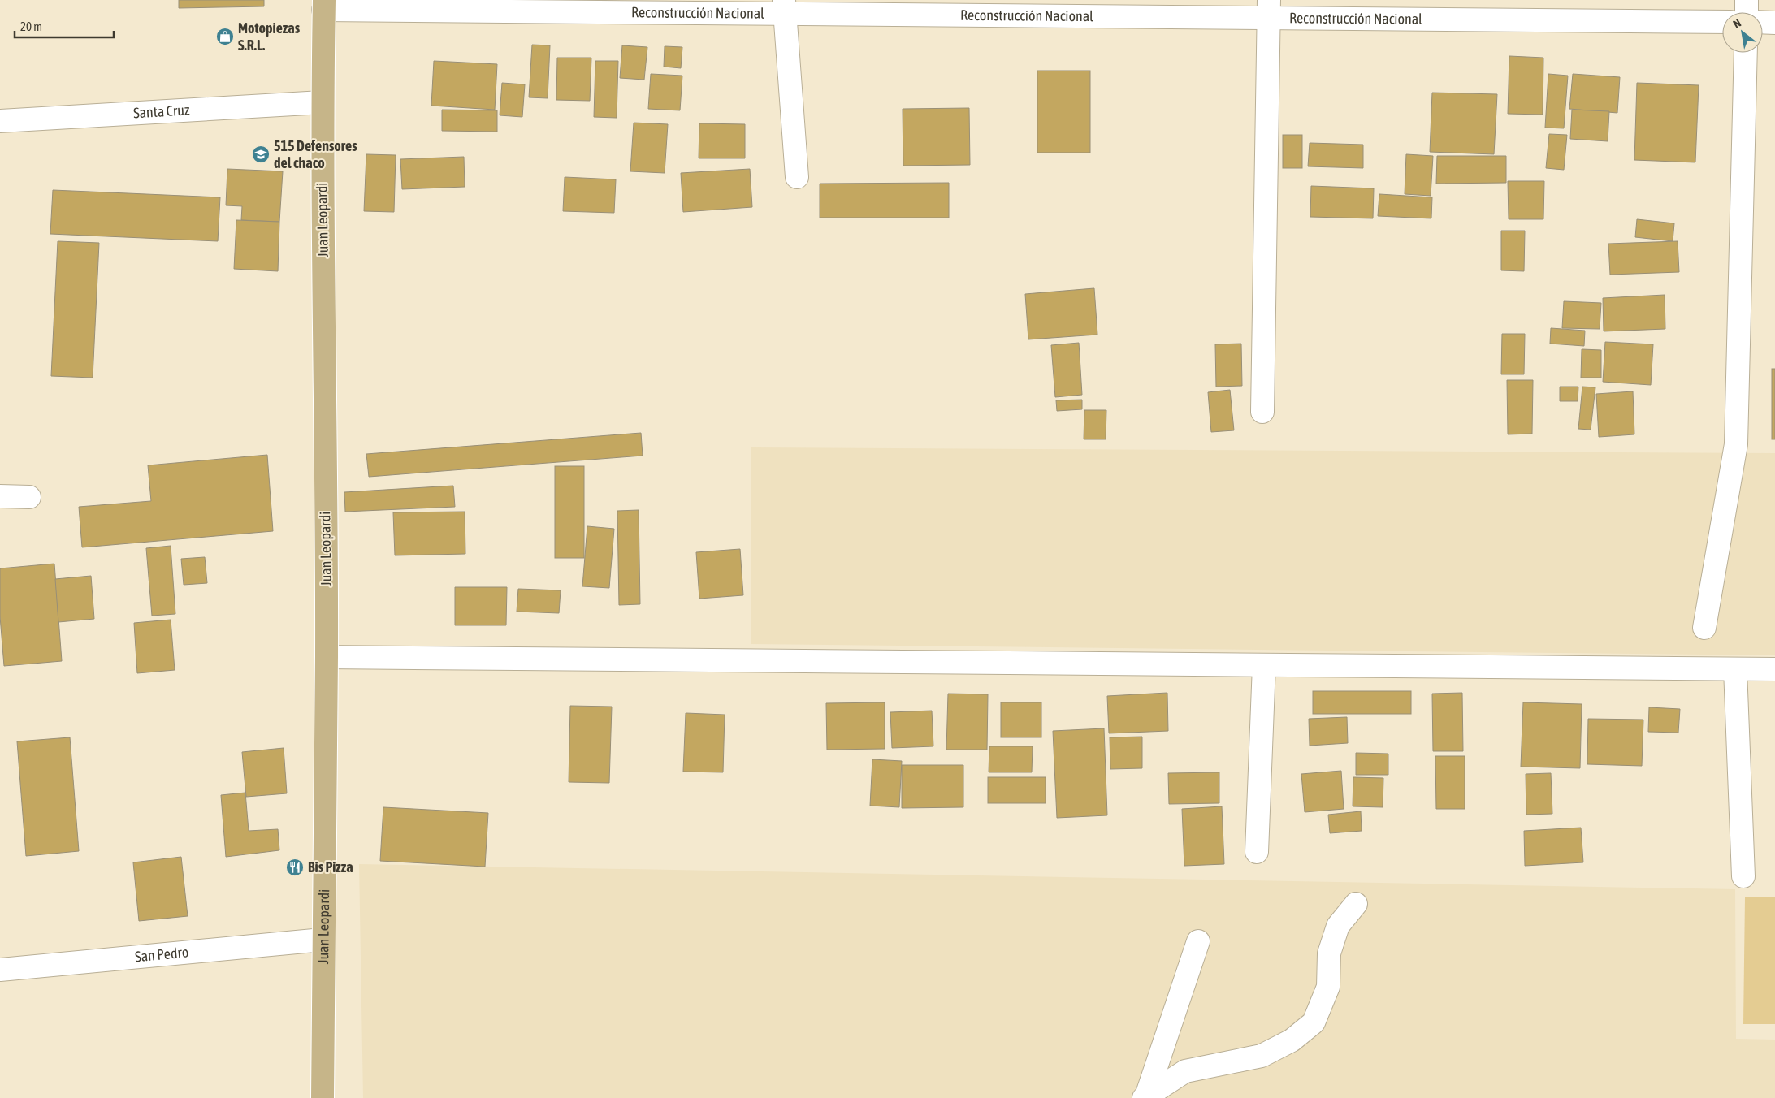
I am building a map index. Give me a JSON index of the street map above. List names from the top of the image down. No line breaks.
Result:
{"streets":{"main road":["Juan Leopardi"],"street":["Reconstrucción Nacional","Santa Cruz","San Pedro"]},"crossings":[["Reconstrucción Nacional","Juan Leopardi"],["Santa Cruz","Juan Leopardi"],["Juan Leopardi","San Pedro"]],"places":{"shop":["Motopiezas S.R.L."],"school or university":["515 Defensores del chaco"],"restaurant":["Bis Pizza"]},"scale_bar":"20 m","north":"top left"}
